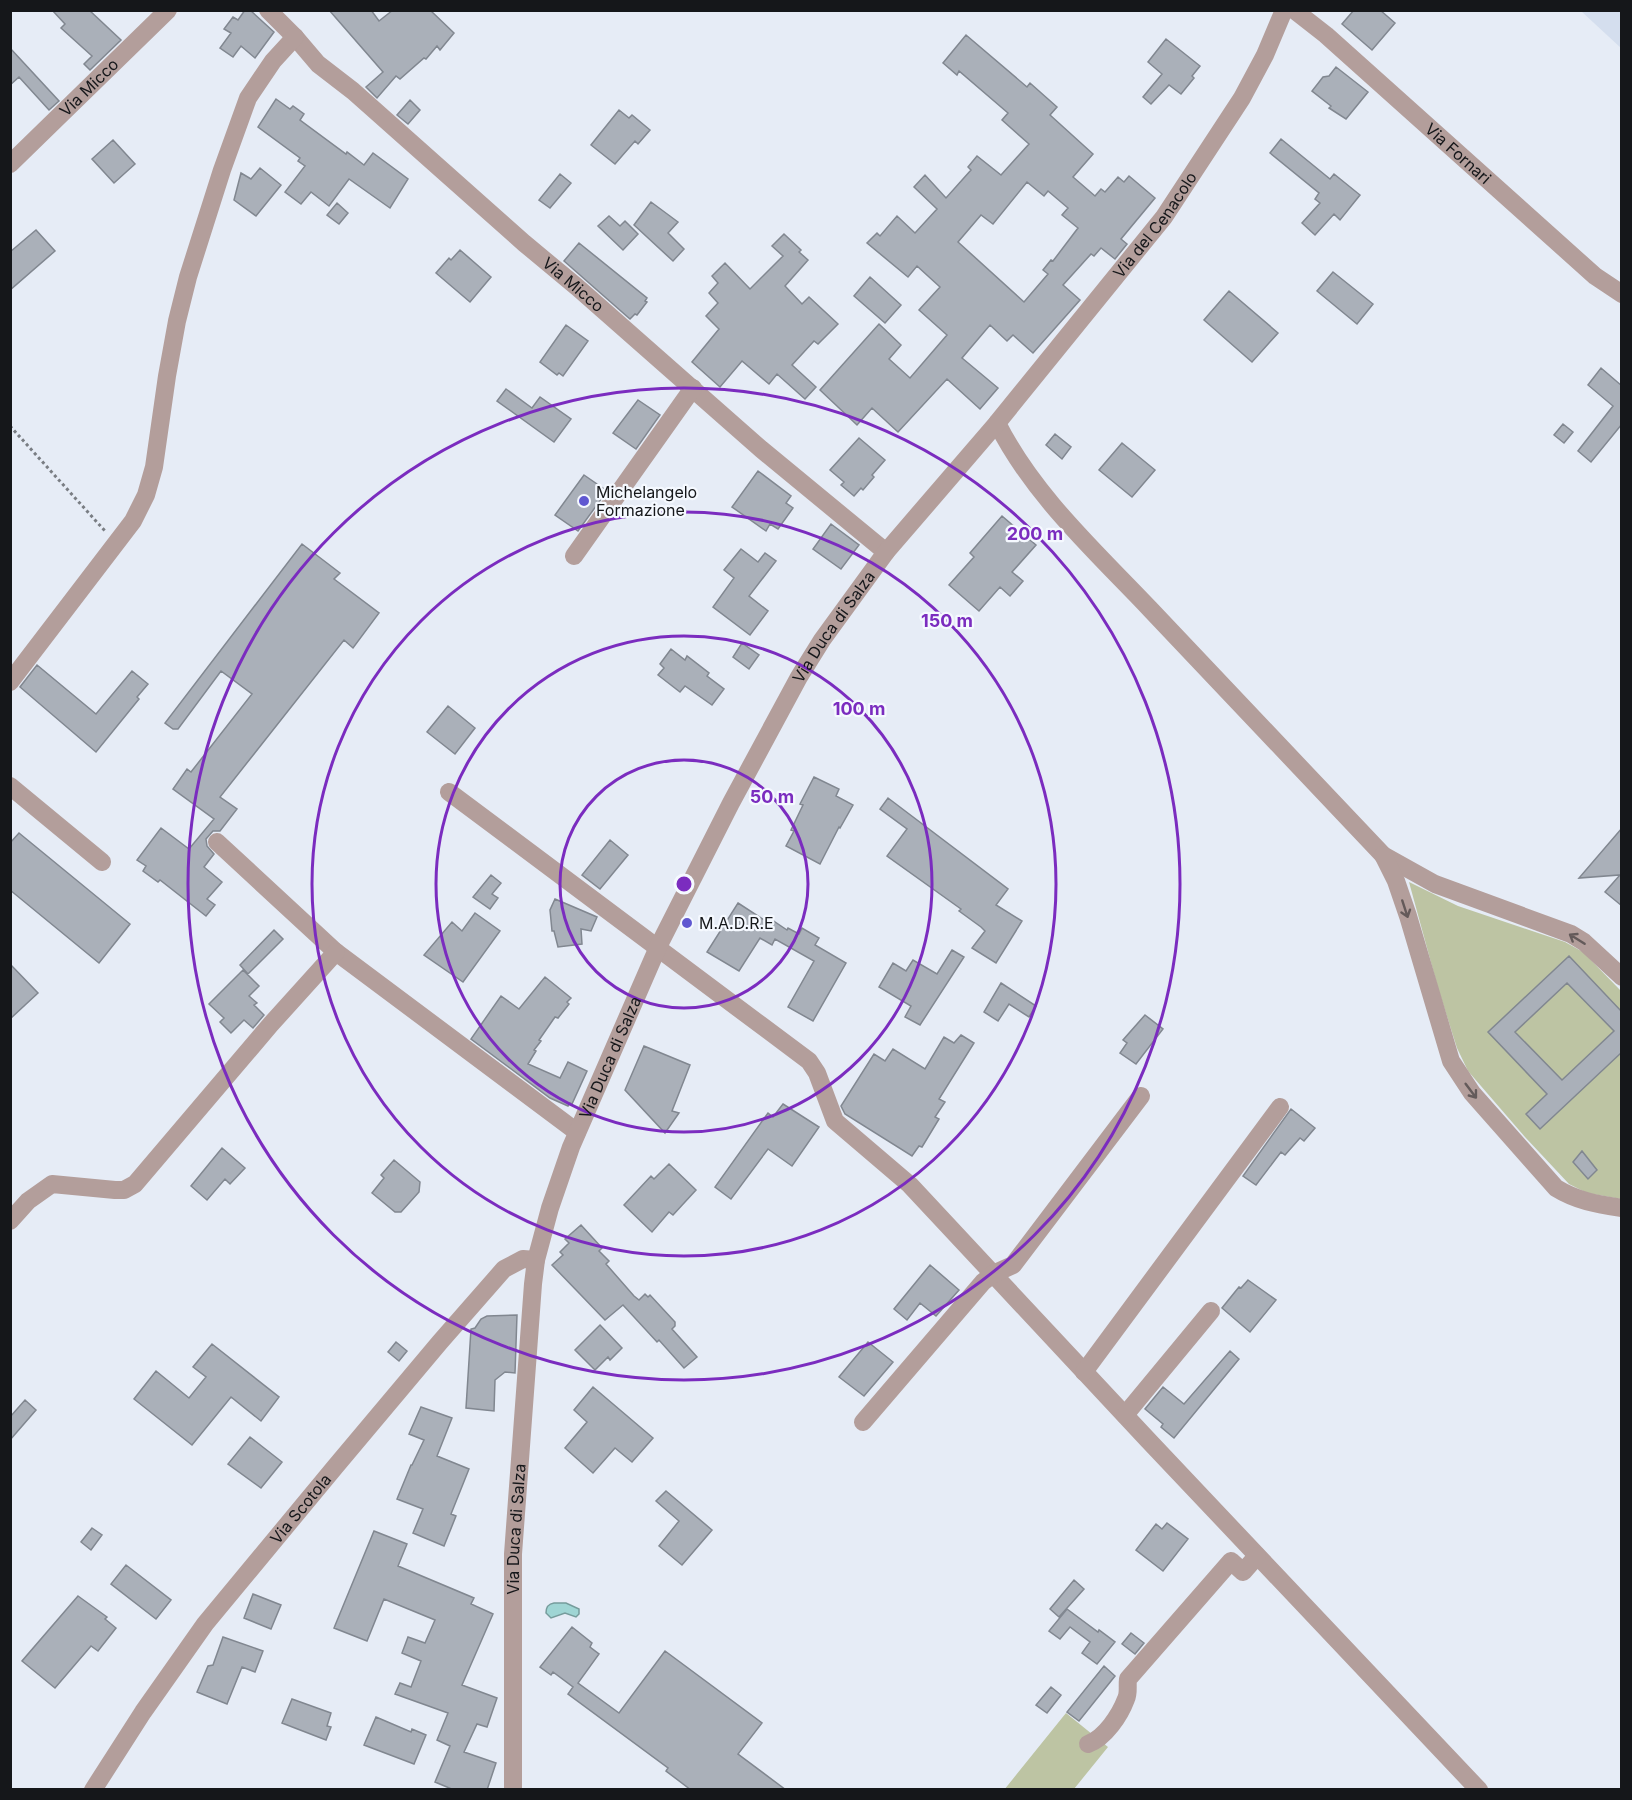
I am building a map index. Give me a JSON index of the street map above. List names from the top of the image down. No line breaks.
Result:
{"streets":{"street":["Via Micco","Via Fornari","Via del Cenacolo","Via Duca di Salza","Via Scotola"]},"crossings":[["Via Micco","Via Duca di Salza"],["Via del Cenacolo","Via Duca di Salza"],["Via Duca di Salza","Via Scotola"]],"places":["Michelangelo Formazione","M.A.D.R.E"],"rings":["200 m","150 m","100 m","50 m"]}
